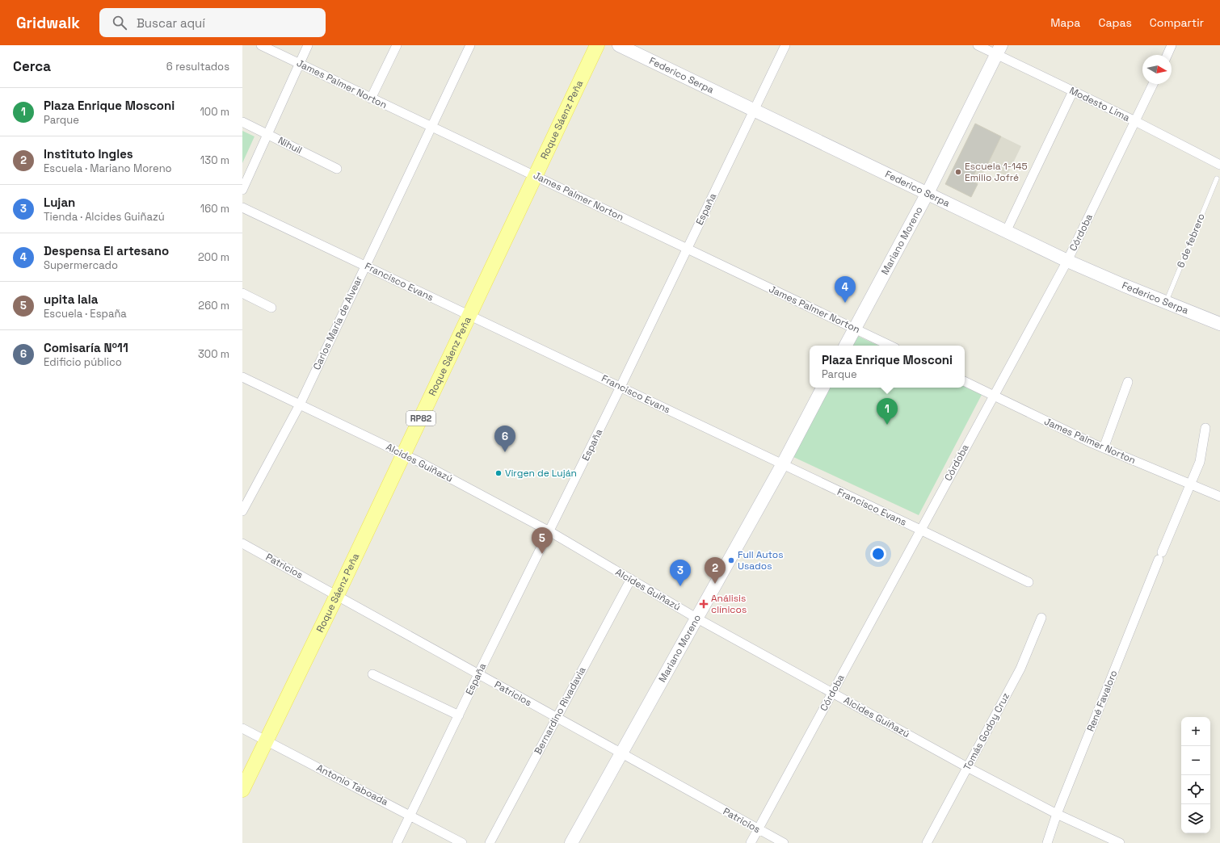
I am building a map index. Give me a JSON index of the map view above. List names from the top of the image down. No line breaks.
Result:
{"streets":{"main road":["Roque Sáenz Peña","RP82"],"street":["Federico Serpa","James Palmer Norton","Modesto Lima","Nihuil","España","Córdoba","Mariano Moreno","Francisco Evans","Carlos María de Alvear","Alcides Guiñazú","Patricios","René Favaloro","Bernardino Rivadavia","Tomás Godoy Cruz","Antonio Taboada"],"lane":["6 de febrero"]},"crossings":[["Federico Serpa","España"],["Federico Serpa","Córdoba"],["Federico Serpa","Mariano Moreno"],["Federico Serpa","6 de febrero"],["James Palmer Norton","Roque Sáenz Peña"],["James Palmer Norton","España"],["James Palmer Norton","Córdoba"],["James Palmer Norton","Mariano Moreno"],["James Palmer Norton","Carlos María de Alvear"],["James Palmer Norton","René Favaloro"],["Modesto Lima","Córdoba"],["Modesto Lima","Mariano Moreno"],["Roque Sáenz Peña","Francisco Evans"],["Roque Sáenz Peña","Alcides Guiñazú"],["Roque Sáenz Peña","Patricios"],["Roque Sáenz Peña","Antonio Taboada"],["España","Francisco Evans"],["España","Alcides Guiñazú"],["España","Patricios"],["España","Antonio Taboada"],["Córdoba","Francisco Evans"],["Córdoba","Alcides Guiñazú"],["Córdoba","Patricios"],["Mariano Moreno","Francisco Evans"],["Mariano Moreno","Alcides Guiñazú"],["Mariano Moreno","Patricios"],["Francisco Evans","Carlos María de Alvear"],["Carlos María de Alvear","Alcides Guiñazú"],["Alcides Guiñazú","René Favaloro"],["Alcides Guiñazú","Bernardino Rivadavia"],["Alcides Guiñazú","Tomás Godoy Cruz"],["Patricios","Bernardino Rivadavia"]],"places":{"other":["Escuela 1-145 Emilio Jofré","Virgen de Luján","Full Autos Usados"],"health":["Análisis clínicos"]},"north":"right","page":{"header":"Gridwalk","search":"Buscar aquí","nav":["Mapa","Capas","Compartir"],"heading":["Cerca","6 resultados"],"list":[{"mark":"1","name":"Plaza Enrique Mosconi","note":"Parque","value":"100 m"},{"mark":"2","name":"Instituto Ingles","note":"Escuela · Mariano Moreno","value":"130 m"},{"mark":"3","name":"Lujan","note":"Tienda · Alcides Guiñazú","value":"160 m"},{"mark":"4","name":"Despensa El artesano","note":"Supermercado","value":"200 m"},{"mark":"5","name":"upita lala","note":"Escuela · España","value":"260 m"},{"mark":"6","name":"Comisaría Nº11","note":"Edificio público","value":"300 m"}],"pins":["4","1","6","5","2","3"],"popup":["Plaza Enrique Mosconi","Parque"],"map_buttons":["+","−"]}}
